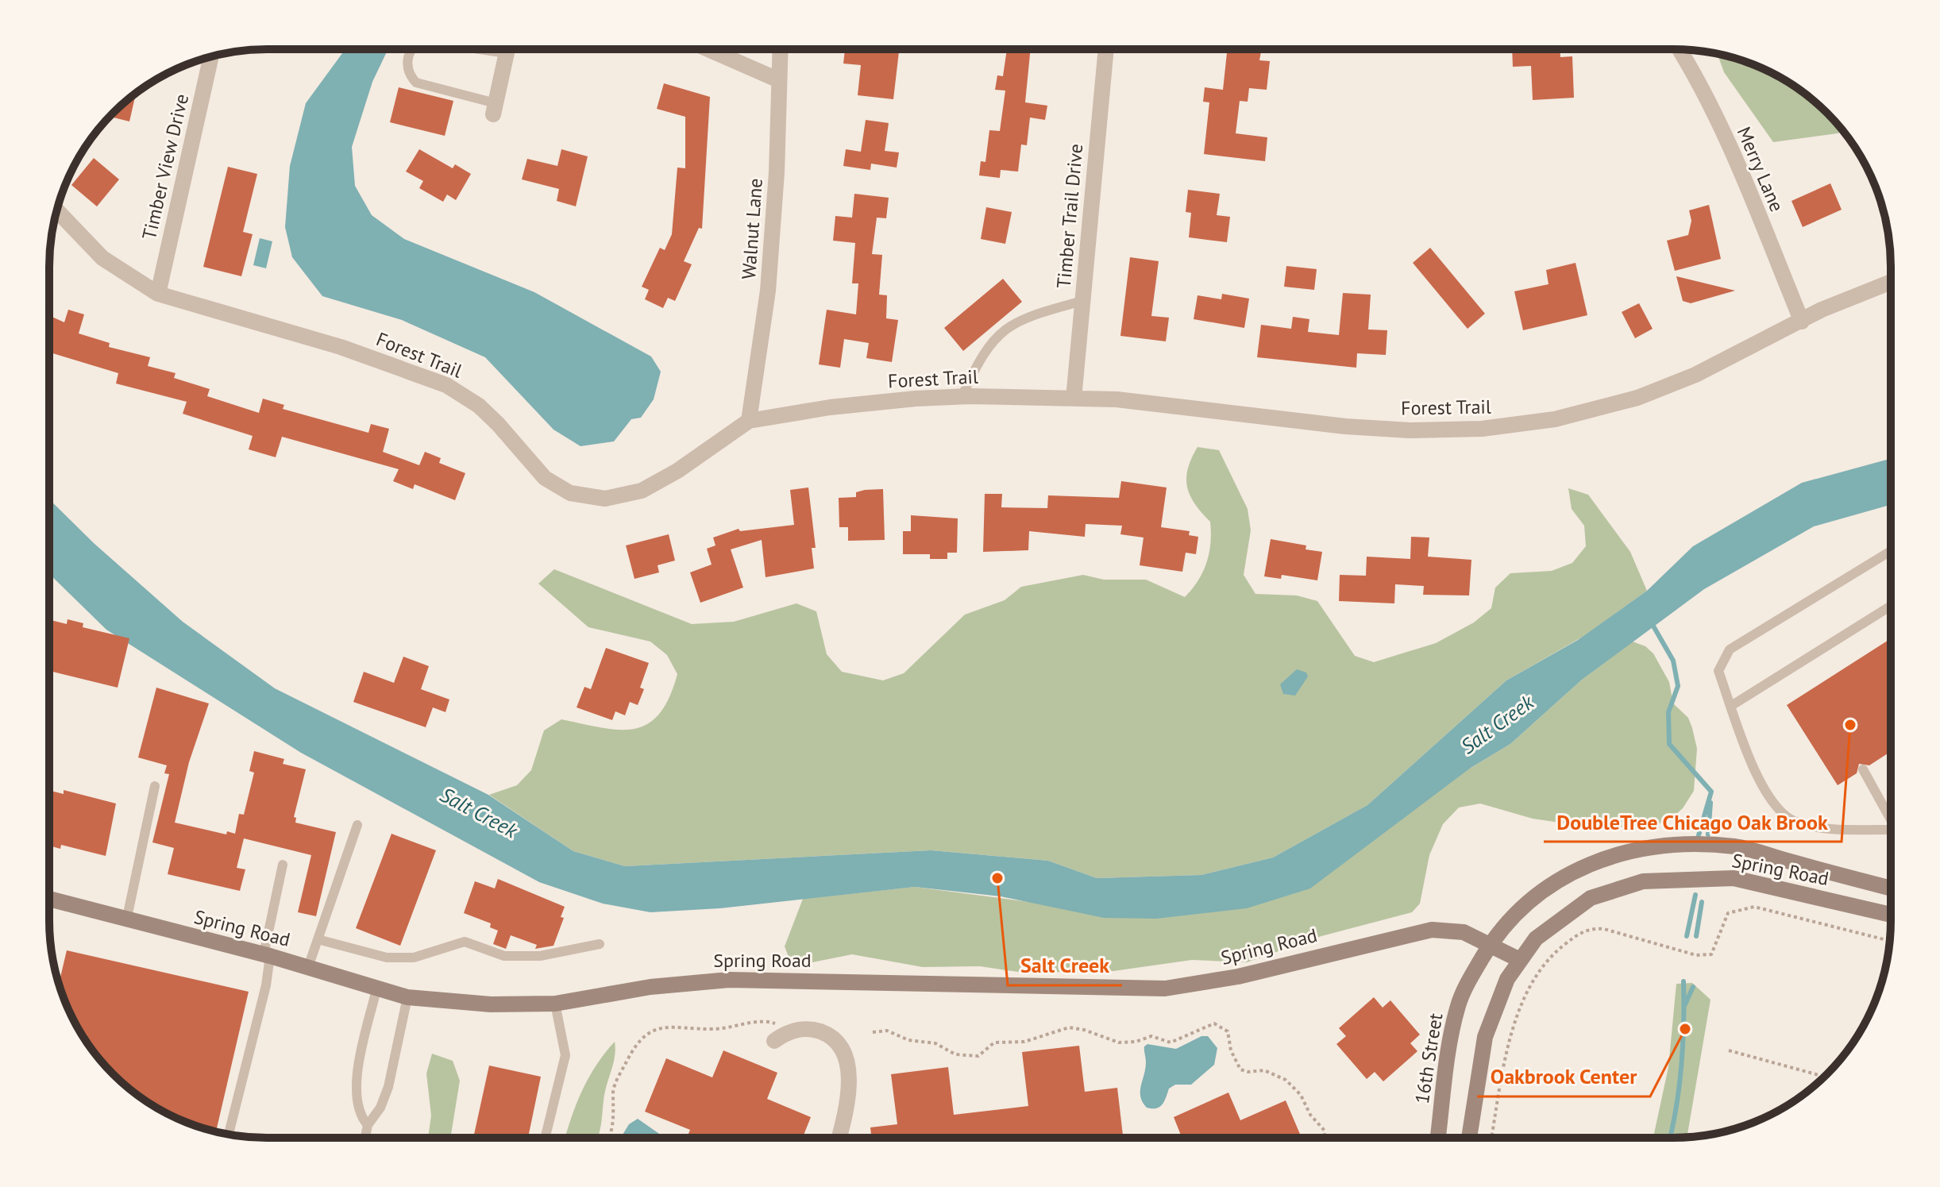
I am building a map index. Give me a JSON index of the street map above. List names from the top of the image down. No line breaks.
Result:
{"streets":{"street":["Timber View Drive","Merry Lane","Timber Trail Drive","Walnut Lane","Forest Trail","Spring Road","16th Street"]},"crossings":[["Timber View Drive","Forest Trail"],["Merry Lane","Forest Trail"],["Timber Trail Drive","Forest Trail"],["Walnut Lane","Forest Trail"],["Spring Road","16th Street"]],"water":["Salt Creek"],"places":["DoubleTree Chicago Oak Brook","Salt Creek","Oakbrook Center"]}
